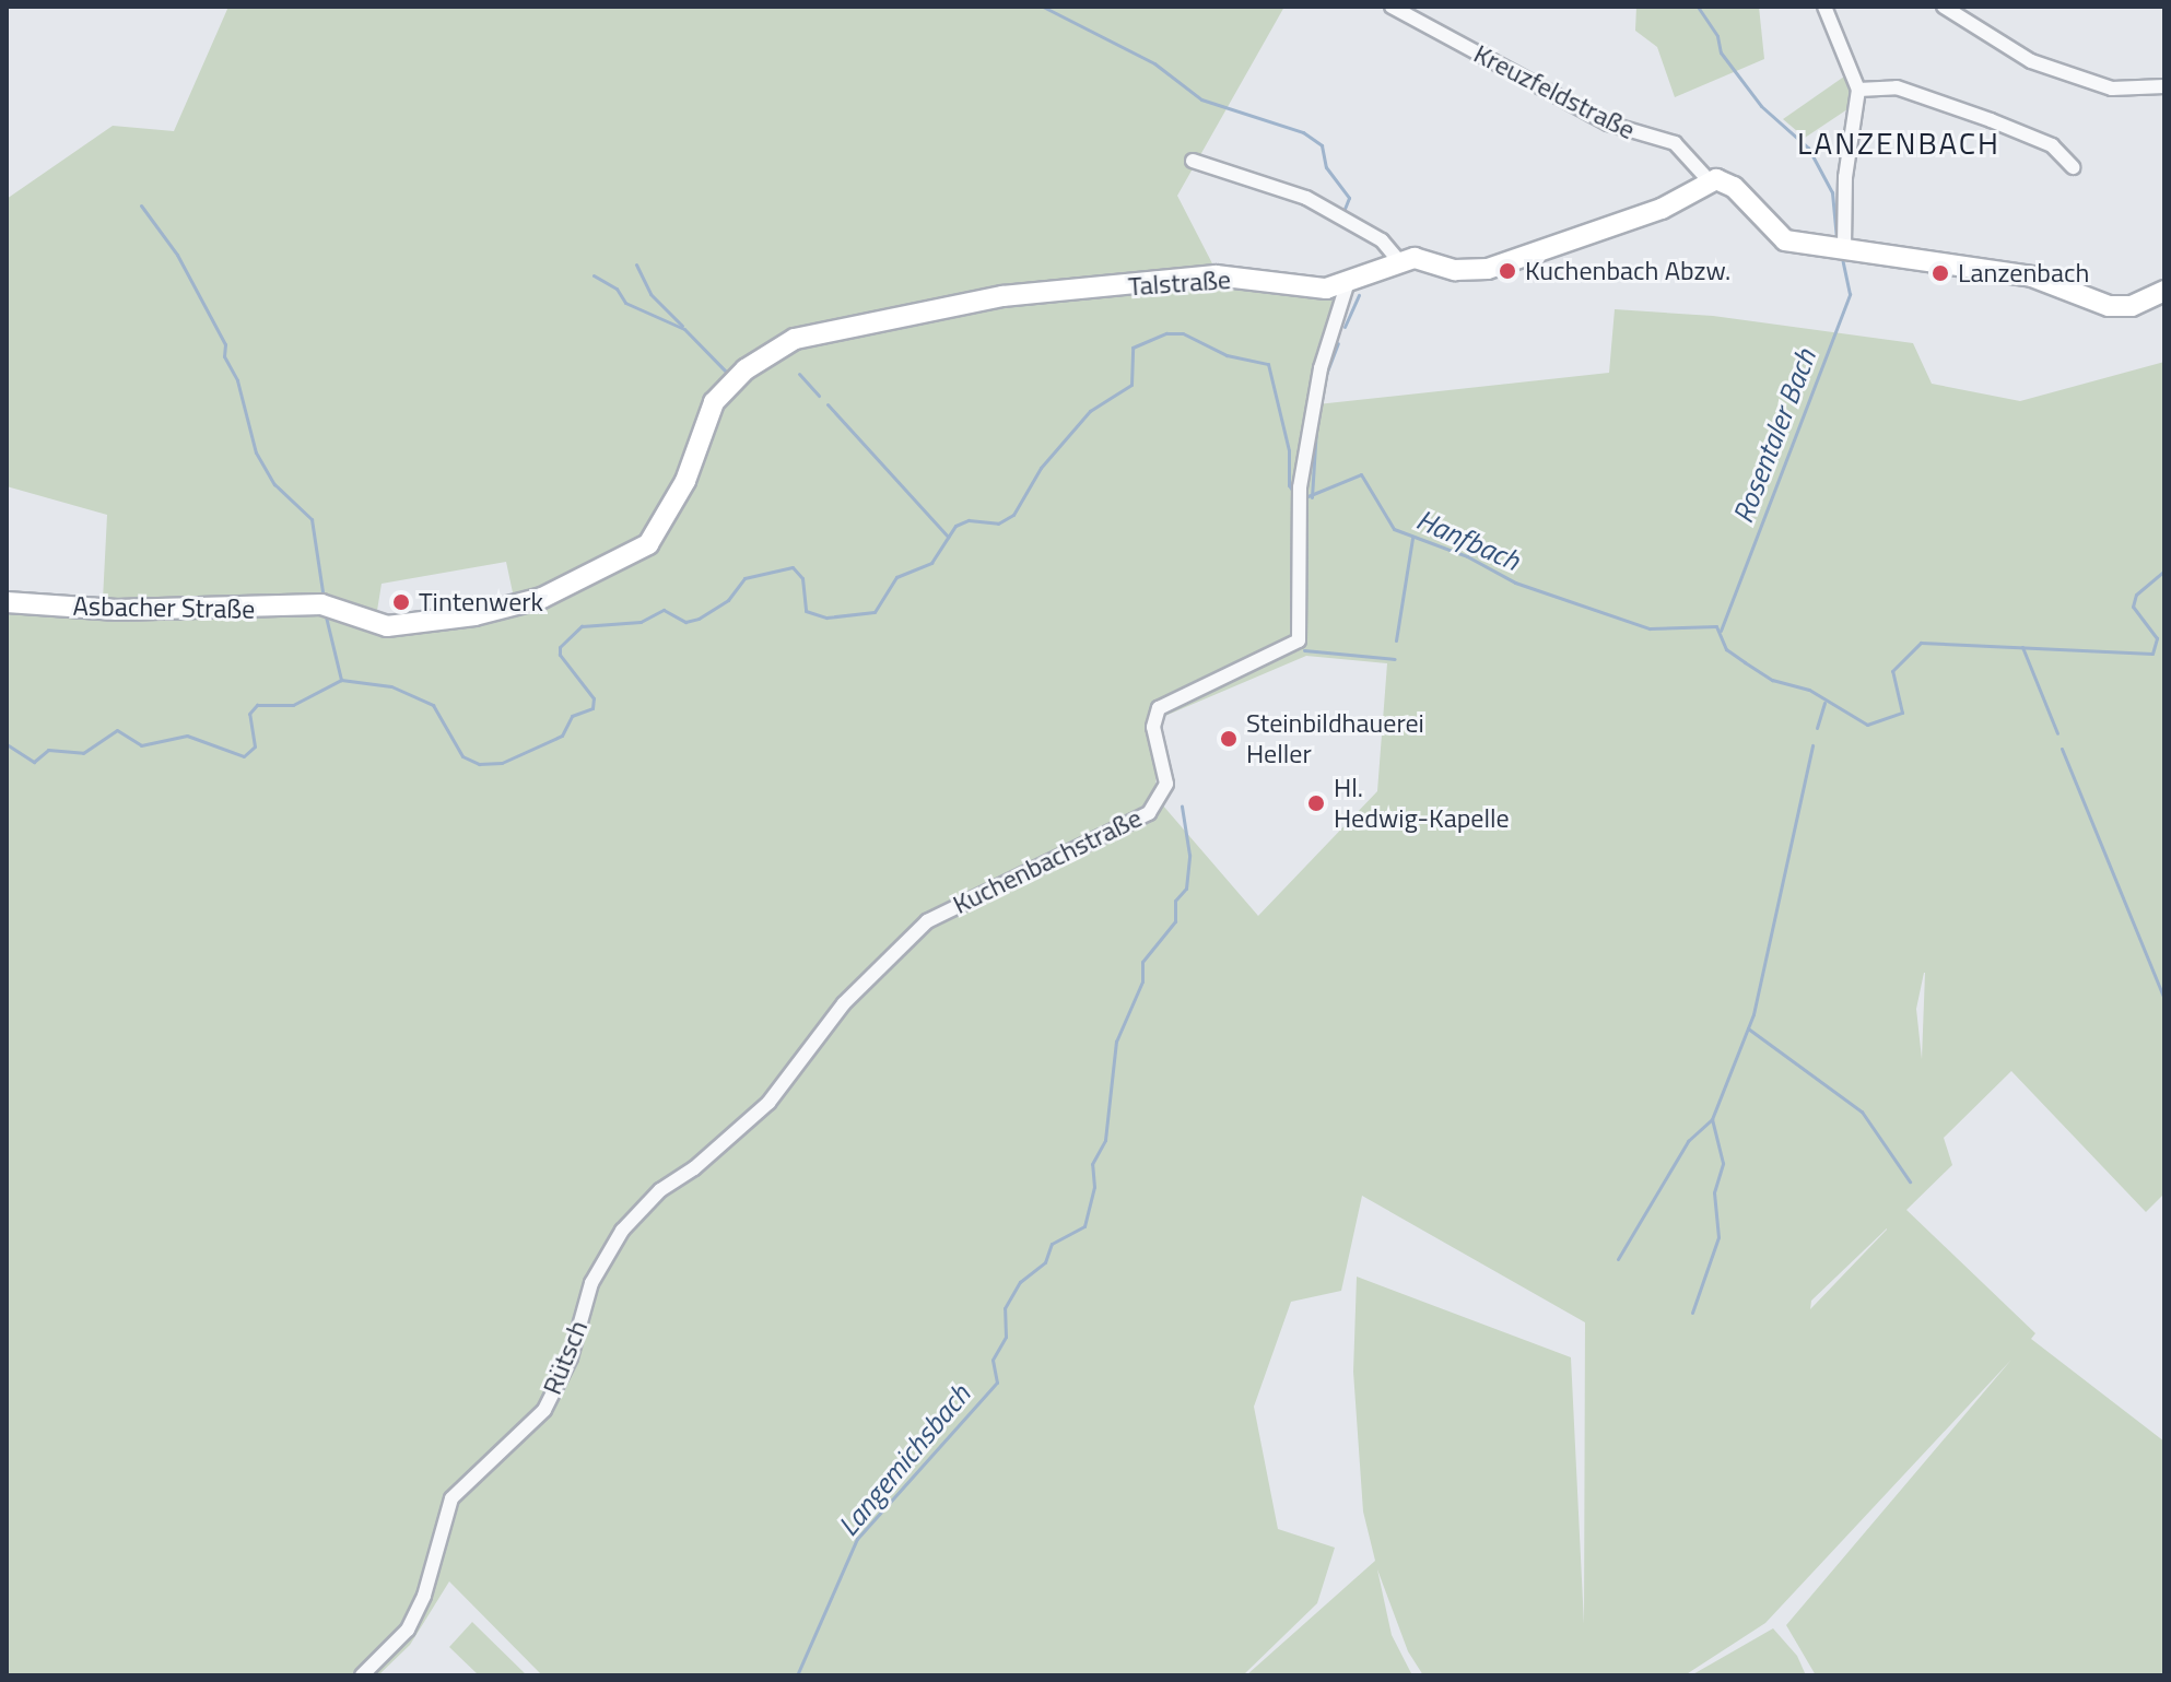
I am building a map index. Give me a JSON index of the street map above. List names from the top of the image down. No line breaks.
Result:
{"streets":{"main road":["Talstraße","Asbacher Straße"],"street":["Kreuzfeldstraße","Kuchenbachstraße","Rütsch"]},"crossings":[["Talstraße","Asbacher Straße"],["Talstraße","Kuchenbachstraße"],["Kuchenbachstraße","Rütsch"]],"districts":["LANZENBACH"],"water":["Rosentaler Bach","Hanfbach","Langemichsbach"],"places":["Kuchenbach Abzw.","Lanzenbach","Tintenwerk","Steinbildhauerei Heller","Hl. Hedwig-Kapelle"]}
